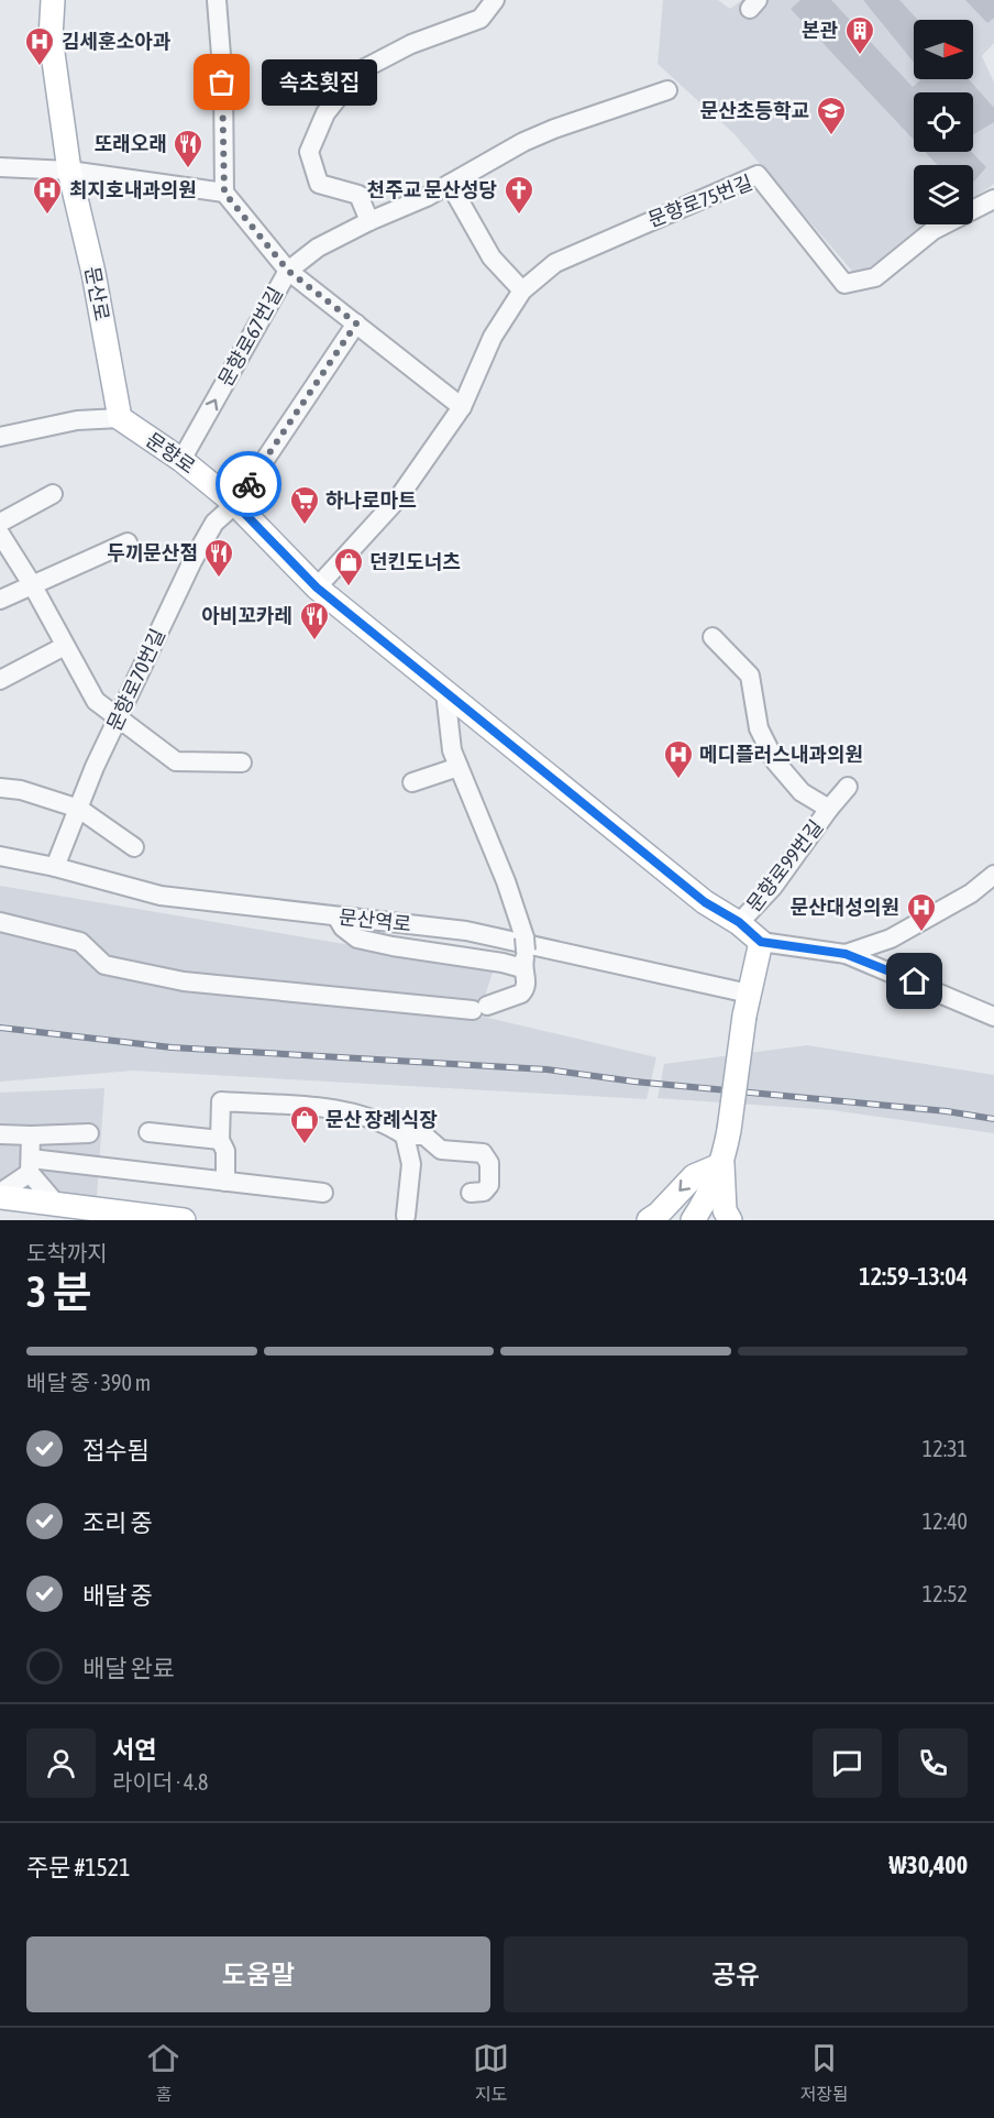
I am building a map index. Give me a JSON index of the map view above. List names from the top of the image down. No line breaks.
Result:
{"streets":{"main road":["문산로","문향로"],"street":["문향로75번길","문향로67번길","문향로70번길","문향로99번길","문산역로"]},"crossings":[["문향로75번길","문향로"],["문산로","문향로"],["문향로67번길","문향로"],["문향로","문향로70번길"],["문향로","문향로99번길"],["문향로70번길","문산역로"]],"places":{"building":["본관"],"hospital":["김세훈소아과","최지호내과의원","메디플러스내과의원","문산대성의원"],"other":["속초횟집"],"school or university":["문산초등학교"],"restaurant":["또래오래","두끼문산점","아비꼬카레"],"church":["천주교 문산성당"],"supermarket":["하나로마트"],"shop":["던킨도너츠","문산 장례식장"]},"north":"right","page":{"bubble":"속초횟집","heading":["3 분","도착까지","12:59–13:04"],"panel":["서연","라이더 · 4.8","주문 #1521","₩30,400"],"bar":"배달 중 · 390 m","list":[["접수됨","12:31"],["조리 중","12:40"],["배달 중","12:52"],"배달 완료"],"buttons":["도움말","공유"],"tabs":["홈","지도","저장됨"]}}
